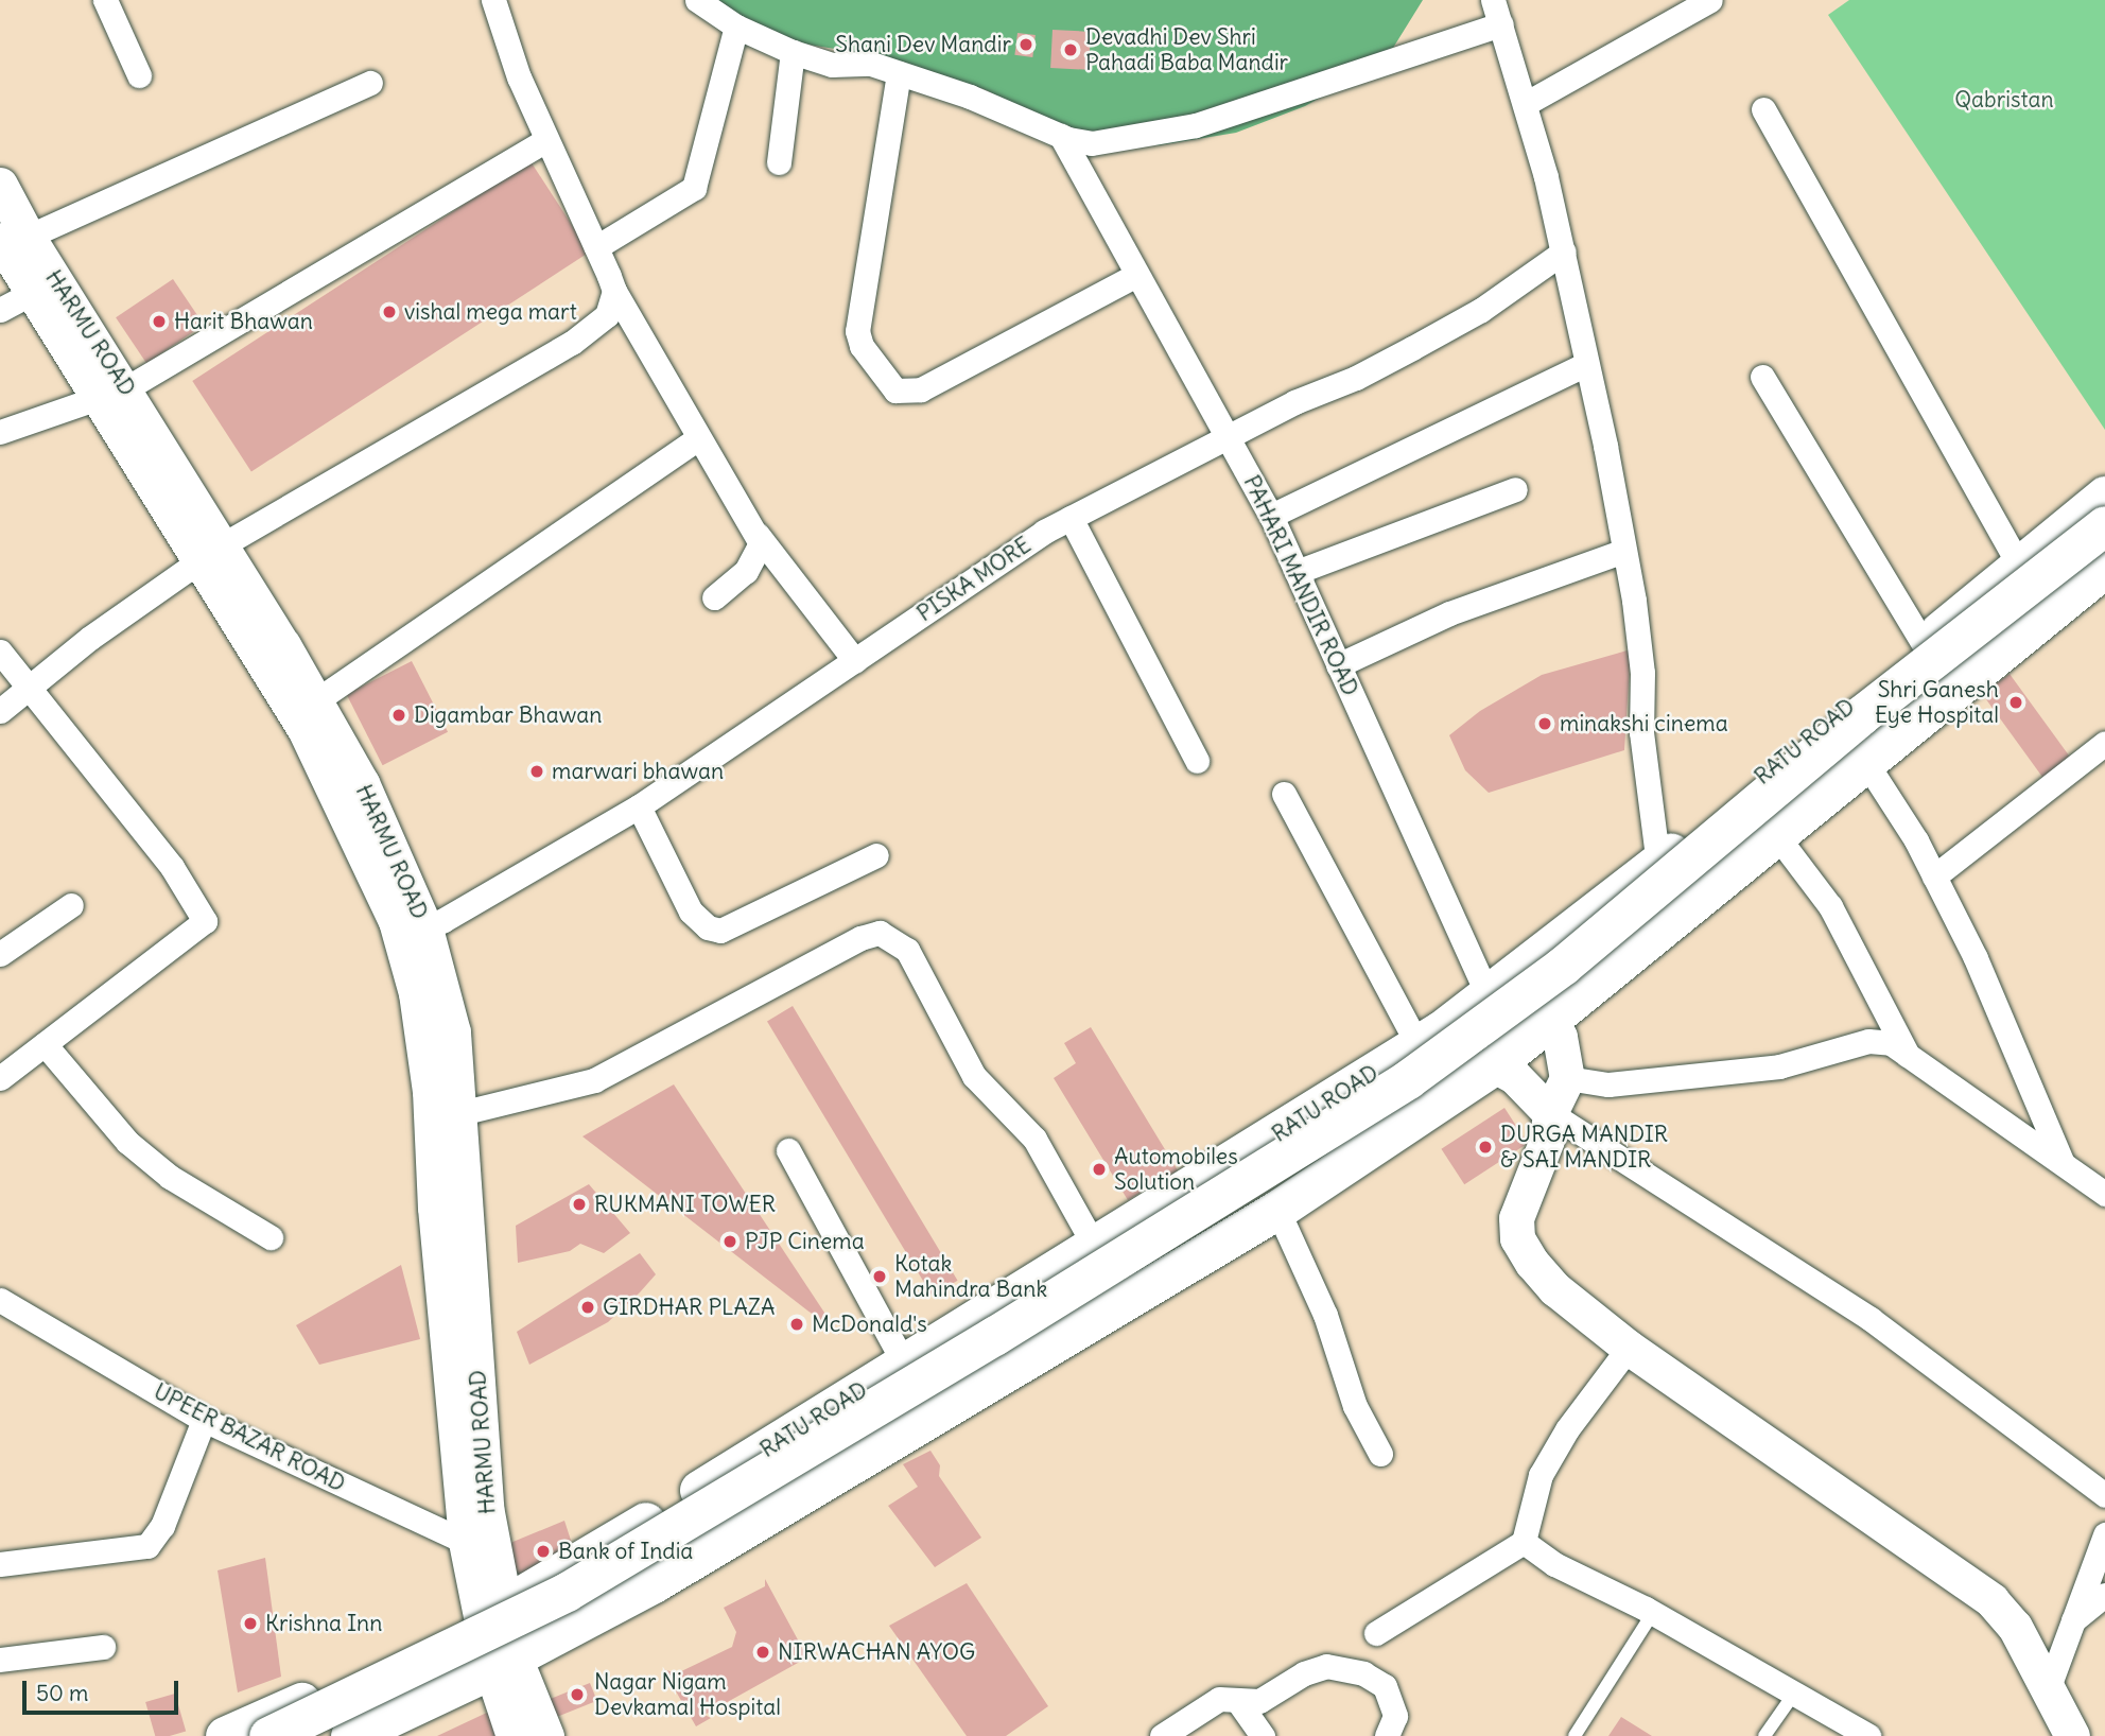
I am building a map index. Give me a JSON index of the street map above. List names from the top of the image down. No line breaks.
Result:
{"streets":{"main road":["HARMU ROAD","RATU ROAD"],"street":["PISKA MORE","PAHARI MANDIR ROAD","UPEER BAZAR ROAD"]},"crossings":[["HARMU ROAD","PISKA MORE"],["HARMU ROAD","RATU ROAD"],["HARMU ROAD","UPEER BAZAR ROAD"],["PISKA MORE","PAHARI MANDIR ROAD"],["PAHARI MANDIR ROAD","RATU ROAD"]],"parks":["Qabristan"],"places":["Shani Dev Mandir","Devadhi Dev Shri Pahadi Baba Mandir","vishal mega mart","Harit Bhawan","Shri Ganesh Eye Hospital","Digambar Bhawan","minakshi cinema","marwari bhawan","DURGA MANDIR & SAI MANDIR","Automobiles Solution","RUKMANI TOWER","PJP Cinema","Kotak Mahindra Bank","GIRDHAR PLAZA","McDonald's","Bank of India","Krishna Inn","NIRWACHAN AYOG","Nagar Nigam Devkamal Hospital"],"scale_bar":"50 m"}
